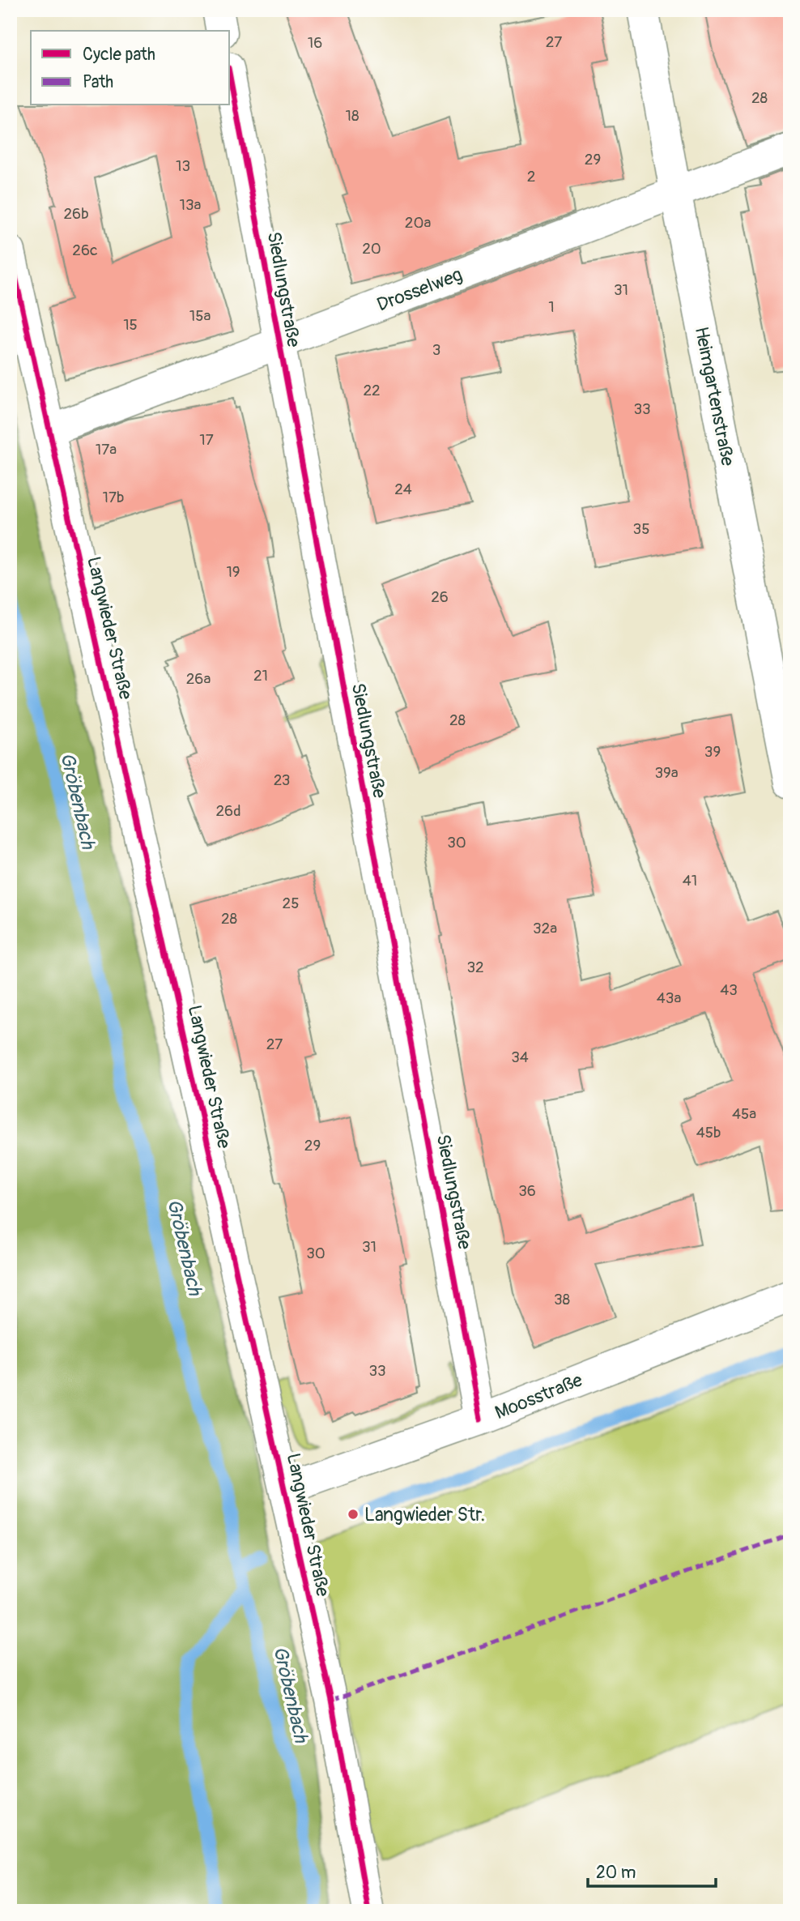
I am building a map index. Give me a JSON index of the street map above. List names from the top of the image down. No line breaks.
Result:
{"streets":{"street":["Siedlungstraße","Drosselweg","Heimgartenstraße","Langwieder Straße","Moosstraße"]},"crossings":[["Siedlungstraße","Drosselweg"],["Siedlungstraße","Moosstraße"],["Drosselweg","Heimgartenstraße"],["Drosselweg","Langwieder Straße"],["Langwieder Straße","Moosstraße"]],"water":["Gröbenbach"],"places":["Langwieder Str."],"house_numbers":["27","16","28","18","29","13","2","13a","26b","20a","20","26c","31","1","15a","15","3","22","33","17","17a","24","17b","35","19","26","21","26a","28","39","39a","23","26d","30","41","25","28","32a","32","43","43a","27","34","45a","45b","29","36","31","30","38","33"],"legend":["Cycle path","Path"],"scale_bar":"20 m"}
